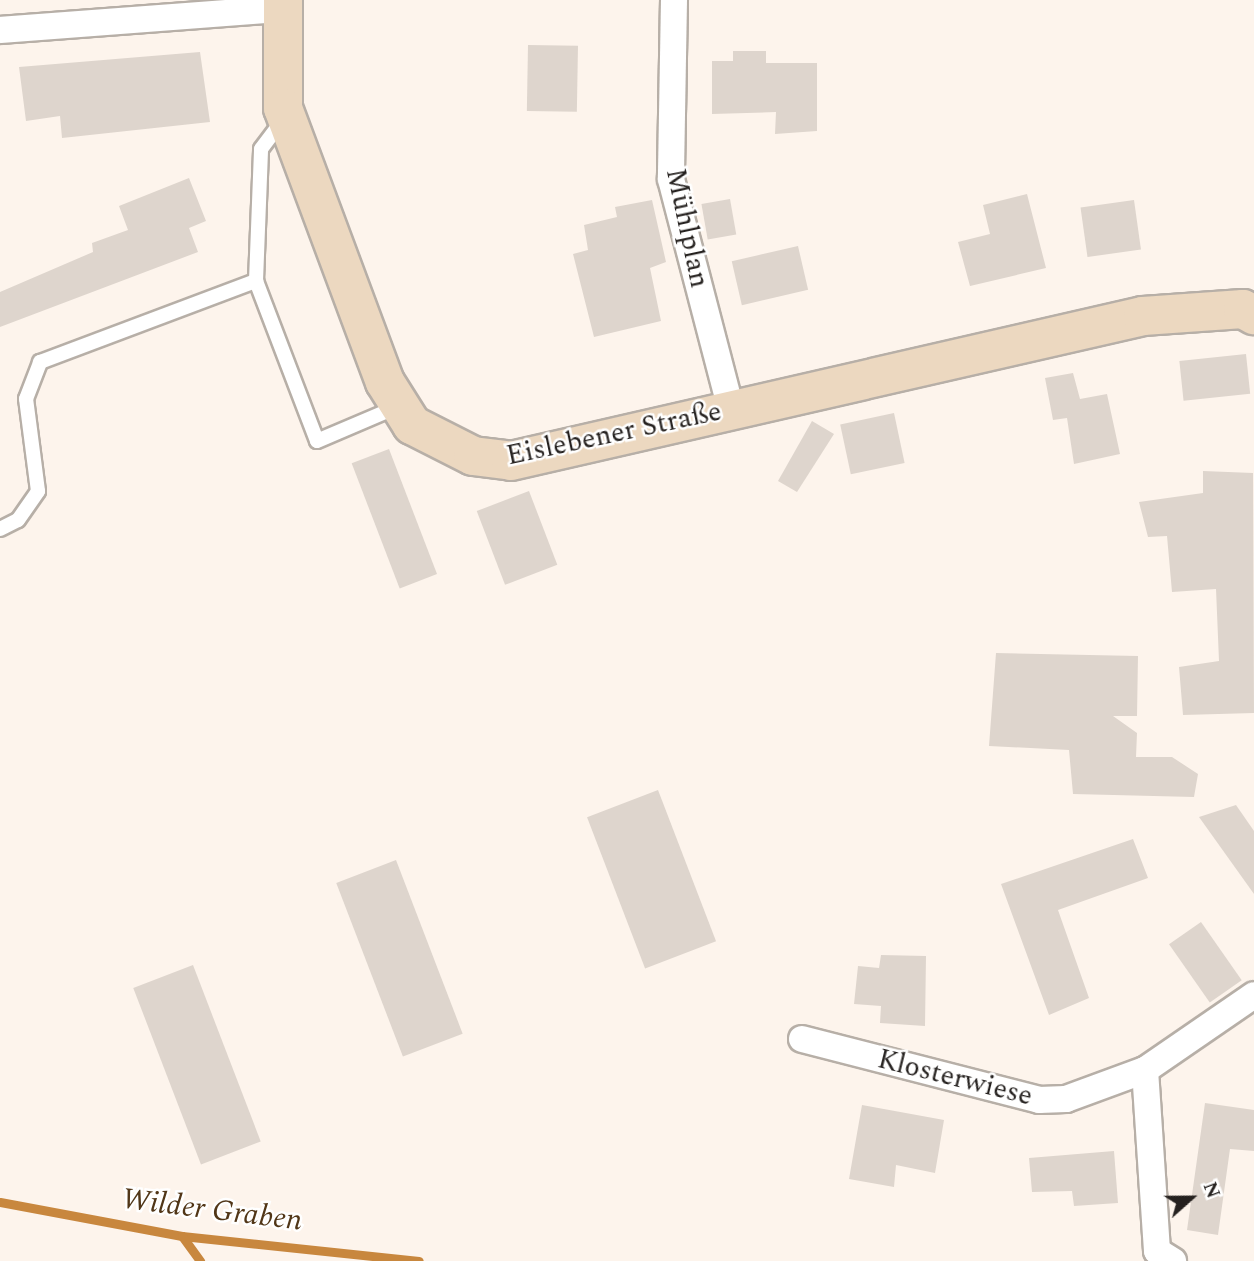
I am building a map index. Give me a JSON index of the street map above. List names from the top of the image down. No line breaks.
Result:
{"streets":{"main road":["Eislebener Straße"],"street":["Mühlplan","Klosterwiese"]},"crossings":[["Mühlplan","Eislebener Straße"]],"water":["Wilder Graben"],"north":"right"}
